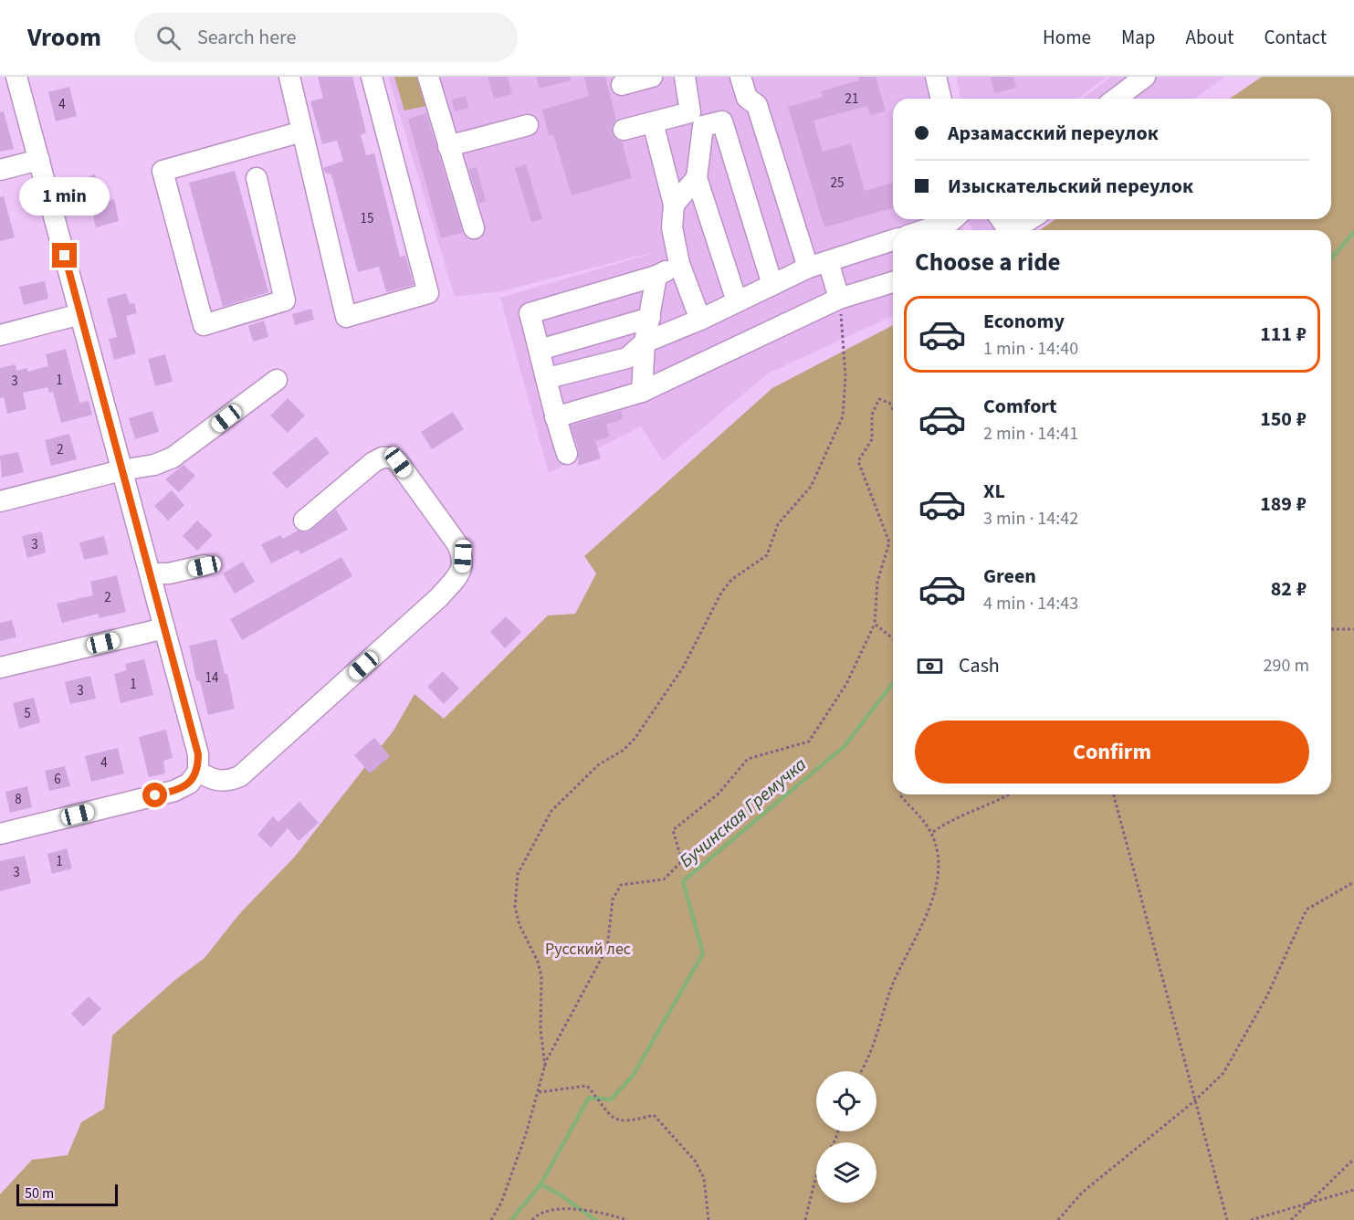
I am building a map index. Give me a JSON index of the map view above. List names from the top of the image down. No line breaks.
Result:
{"water":["Бучинская Гремучка"],"parks":["Русский лес"],"house_numbers":["21","4","25","15","1","3","2","3","2","14","1","3","5","4","6","8","1","3"],"scale_bar":"50 m","page":{"header":"Vroom","search":"Search here","nav":["Home","Map","About","Contact"],"banner":["Арзамасский переулок","Изыскательский переулок"],"bubble":"1 min","heading":"Choose a ride","list":[{"name":"Economy","note":"1 min · 14:40","value":"111 ₽"},{"name":"Comfort","note":"2 min · 14:41","value":"150 ₽"},{"name":"XL","note":"3 min · 14:42","value":"189 ₽"},{"name":"Green","note":"4 min · 14:43","value":"82 ₽"}],"pay":["Cash","290 m"],"buttons":"Confirm","scale":"50 m"}}
